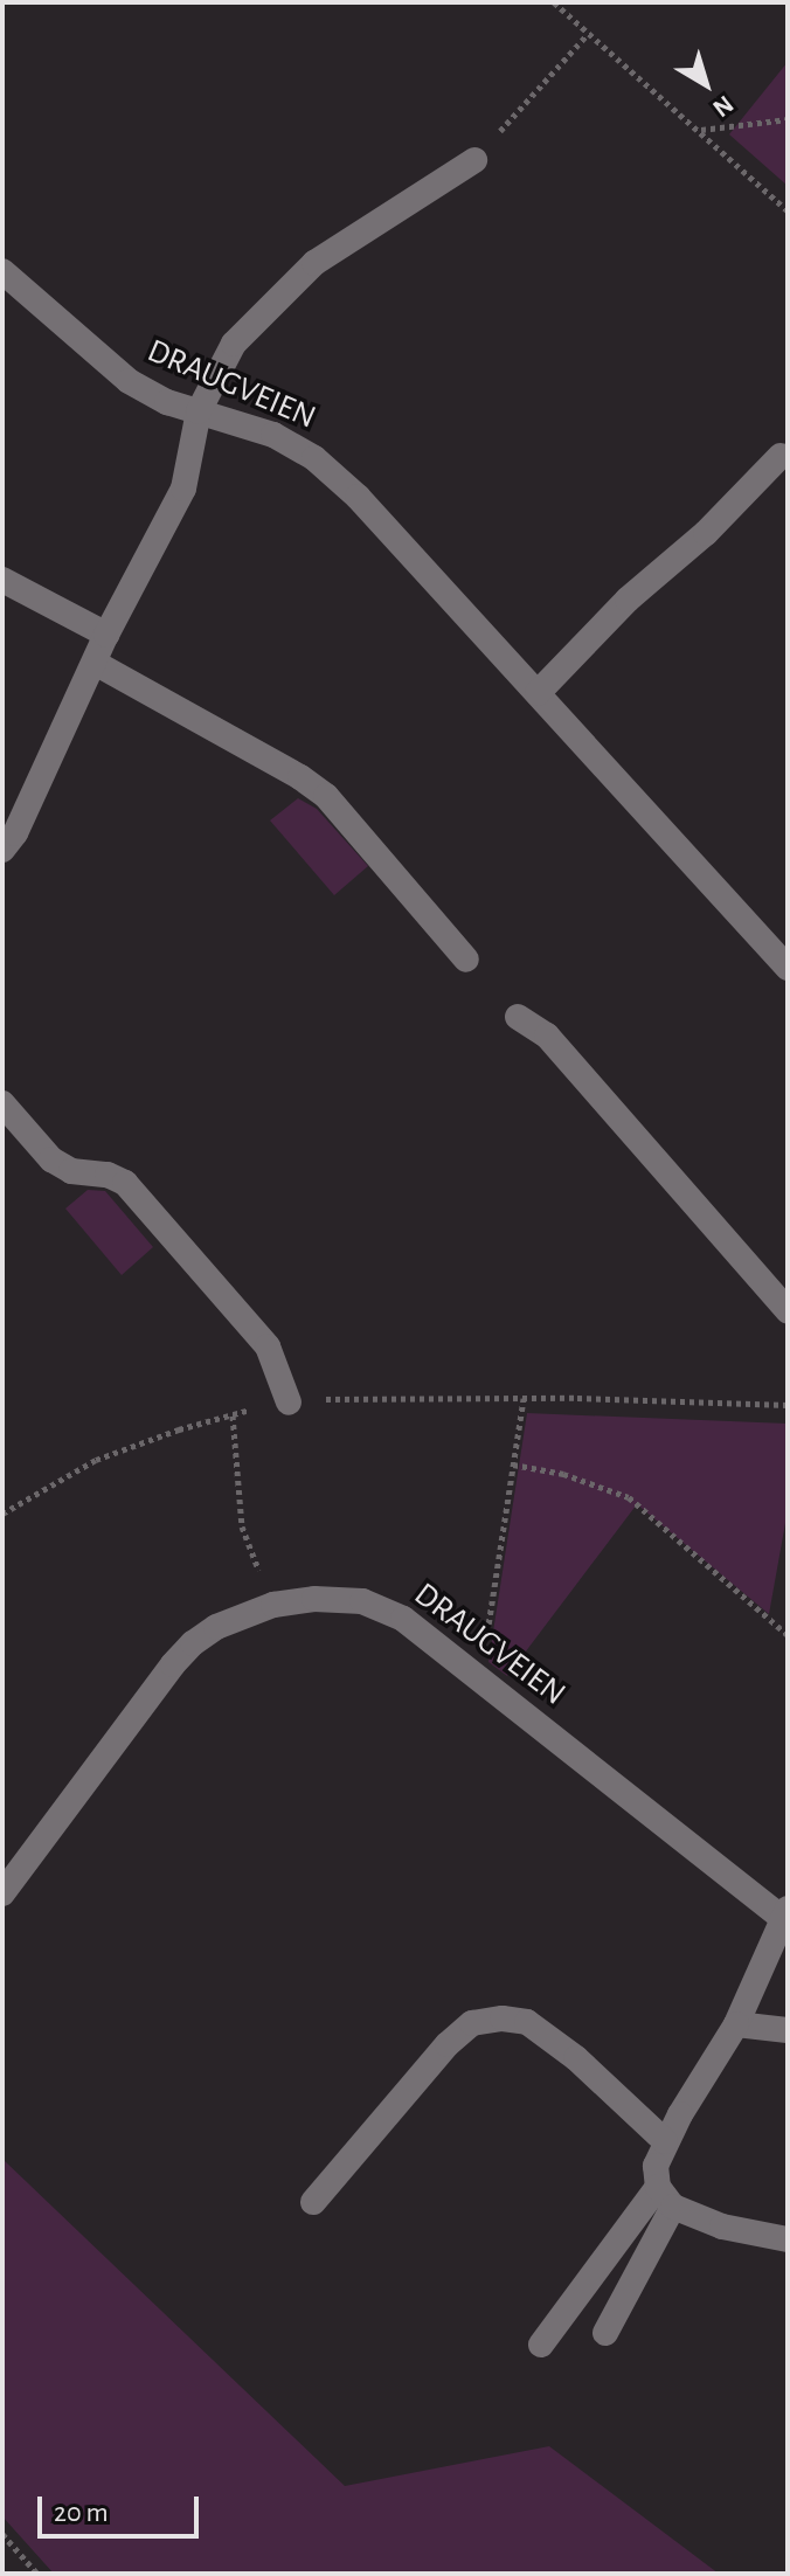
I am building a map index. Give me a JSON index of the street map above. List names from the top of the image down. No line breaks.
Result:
{"streets":{"street":["DRAUGVEIEN"]},"scale_bar":"20 m","north":"bottom right"}
